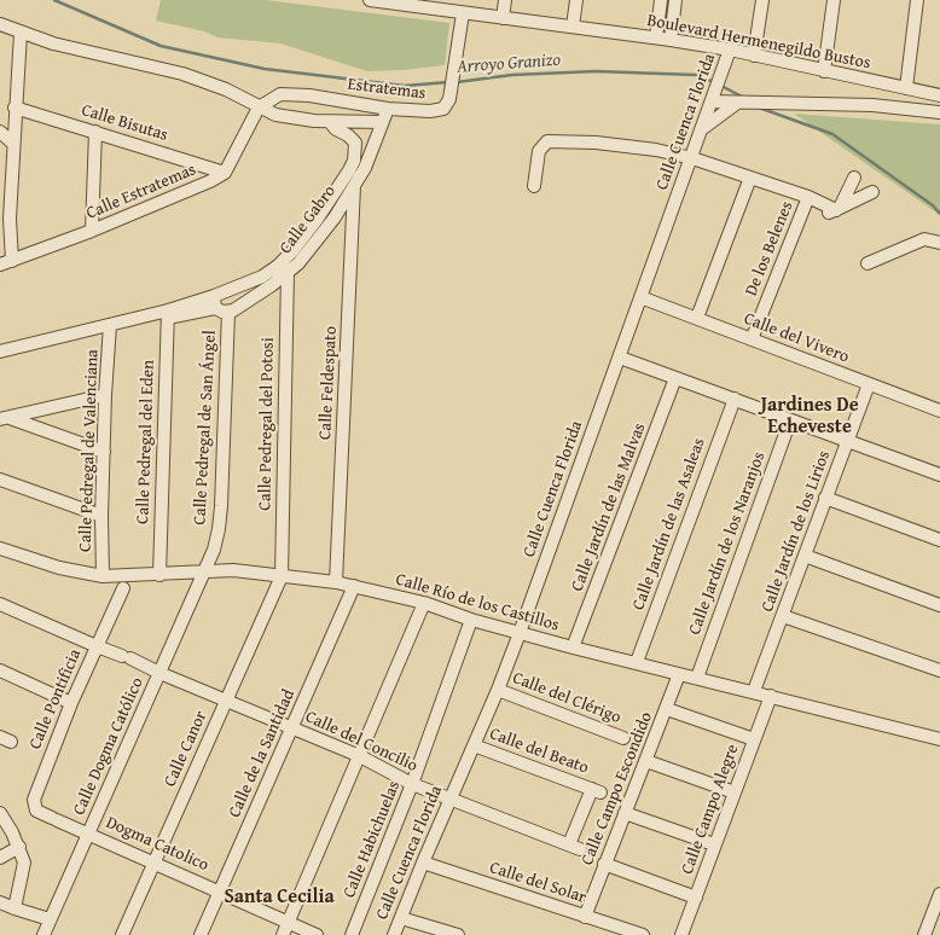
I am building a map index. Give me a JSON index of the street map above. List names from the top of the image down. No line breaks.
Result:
{"streets":{"street":["Boulevard Hermenegildo Bustos","Estratemas","Calle Cuenca Florida","Calle Bisutas","Calle Estratemas","Calle Gabro","De los Belenes","Calle del Vivero","Calle Feldespato","Calle Pedregal del Potosi","Calle Pedregal de San Ángel","Calle Pedregal del Eden","Calle Pedregal de Valenciana","Calle Jardín de las Malvas","Calle Jardín de las Asaleas","Calle Jardín de los Lirios","Calle Jardín de los Naranjos","Calle Río de los Castillos","Calle del Clérigo","Calle Pontificia","Calle del Concilio","Calle Dogma Católico","Calle Canor","Calle del Beato","Calle de la Santidad","Calle Campo Escondido","Calle Campo Alegre","Calle Habichuelas","Dogma Catolico","Calle del Solar"]},"crossings":[["Boulevard Hermenegildo Bustos","Estratemas"],["Boulevard Hermenegildo Bustos","Calle Cuenca Florida"],["Estratemas","Calle Gabro"],["Calle Cuenca Florida","Calle del Vivero"],["Calle Cuenca Florida","Calle Río de los Castillos"],["Calle Cuenca Florida","Calle del Clérigo"],["Calle Cuenca Florida","Calle del Concilio"],["Calle Cuenca Florida","Calle del Beato"],["Calle Cuenca Florida","Calle del Solar"],["Calle Bisutas","Calle Estratemas"],["Calle Gabro","Calle Feldespato"],["Calle Gabro","Calle Pedregal del Potosi"],["Calle Gabro","Calle Pedregal de San Ángel"],["Calle Gabro","Calle Pedregal del Eden"],["Calle Gabro","Calle Pedregal de Valenciana"],["De los Belenes","Calle del Vivero"],["Calle del Vivero","Calle Jardín de los Lirios"],["Calle Feldespato","Calle Río de los Castillos"],["Calle Pedregal del Potosi","Calle Río de los Castillos"],["Calle Pedregal del Potosi","Calle Canor"],["Calle Pedregal de San Ángel","Calle Río de los Castillos"],["Calle Pedregal de San Ángel","Calle Dogma Católico"],["Calle Pedregal del Eden","Calle Río de los Castillos"],["Calle Pedregal de Valenciana","Calle Río de los Castillos"],["Calle Jardín de las Malvas","Calle Río de los Castillos"],["Calle Jardín de las Asaleas","Calle Río de los Castillos"],["Calle Jardín de los Lirios","Calle Río de los Castillos"],["Calle Jardín de los Naranjos","Calle Río de los Castillos"],["Calle Río de los Castillos","Calle Dogma Católico"],["Calle Río de los Castillos","Calle Canor"],["Calle Río de los Castillos","Calle de la Santidad"],["Calle Río de los Castillos","Calle Campo Escondido"],["Calle Río de los Castillos","Calle Campo Alegre"],["Calle Río de los Castillos","Calle Habichuelas"],["Calle Pontificia","Calle del Concilio"],["Calle Pontificia","Calle Dogma Católico"],["Calle Pontificia","Dogma Catolico"],["Calle del Concilio","Calle Dogma Católico"],["Calle del Concilio","Calle Canor"],["Calle del Concilio","Calle del Beato"],["Calle del Concilio","Calle de la Santidad"],["Calle del Concilio","Calle Habichuelas"],["Calle Dogma Católico","Dogma Catolico"],["Calle Canor","Dogma Catolico"],["Calle de la Santidad","Dogma Catolico"],["Calle Campo Escondido","Calle del Solar"]],"districts":["Jardines De Echeveste","Santa Cecilia"],"water":["Arroyo Granizo"]}
